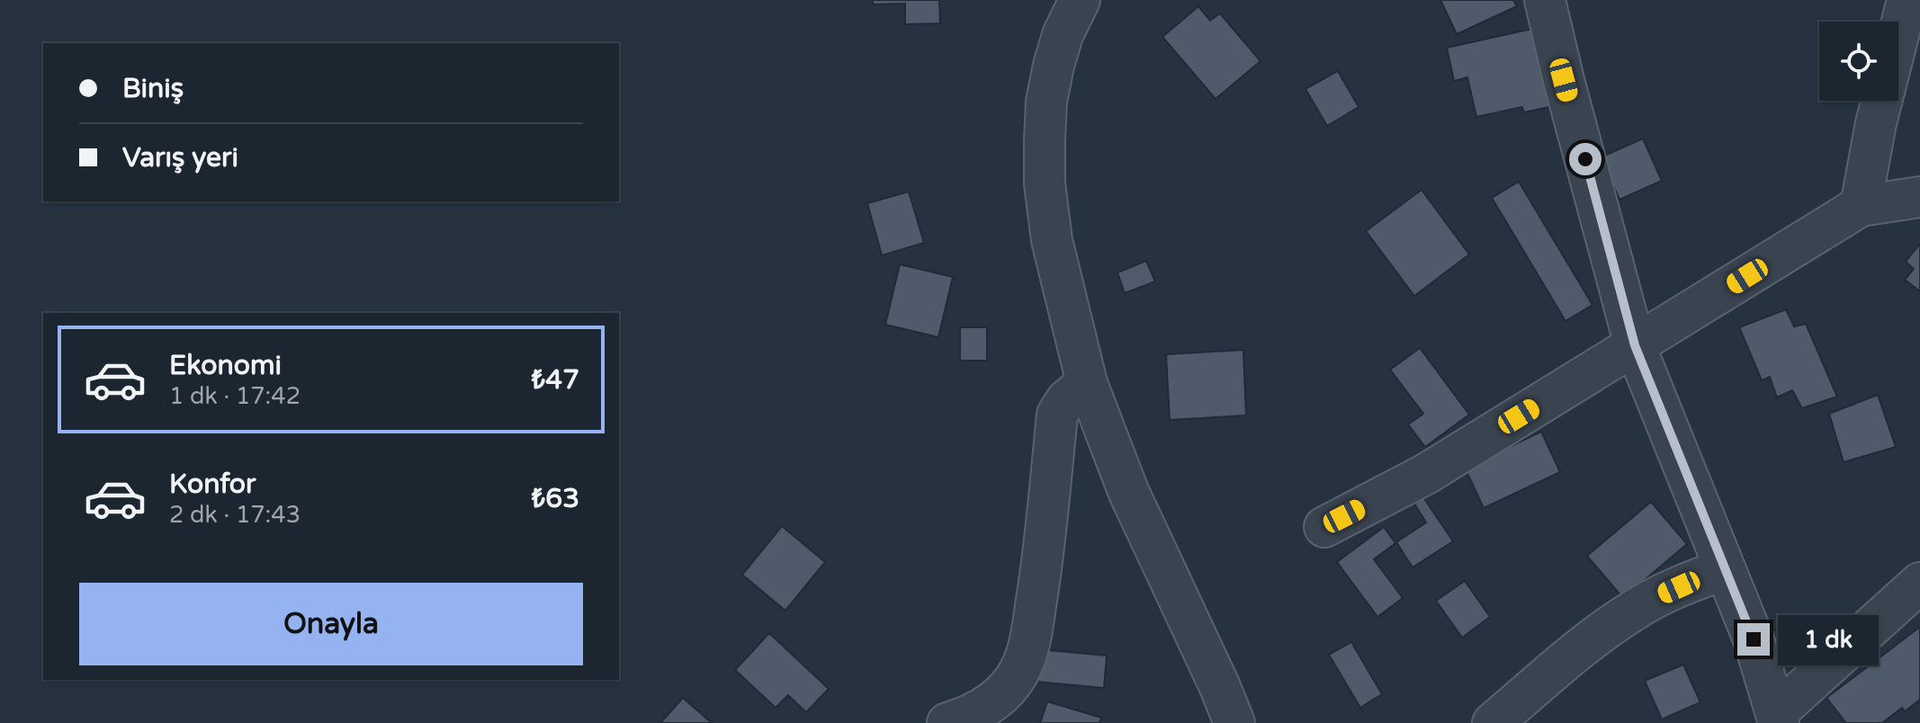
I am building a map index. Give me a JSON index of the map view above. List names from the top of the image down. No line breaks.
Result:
{"page":{"banner":["Biniş","Varış yeri"],"list":[{"name":"Ekonomi","note":"1 dk · 17:42","value":"₺47"},{"name":"Konfor","note":"2 dk · 17:43","value":"₺63"}],"buttons":"Onayla","bubble":"1 dk"}}
